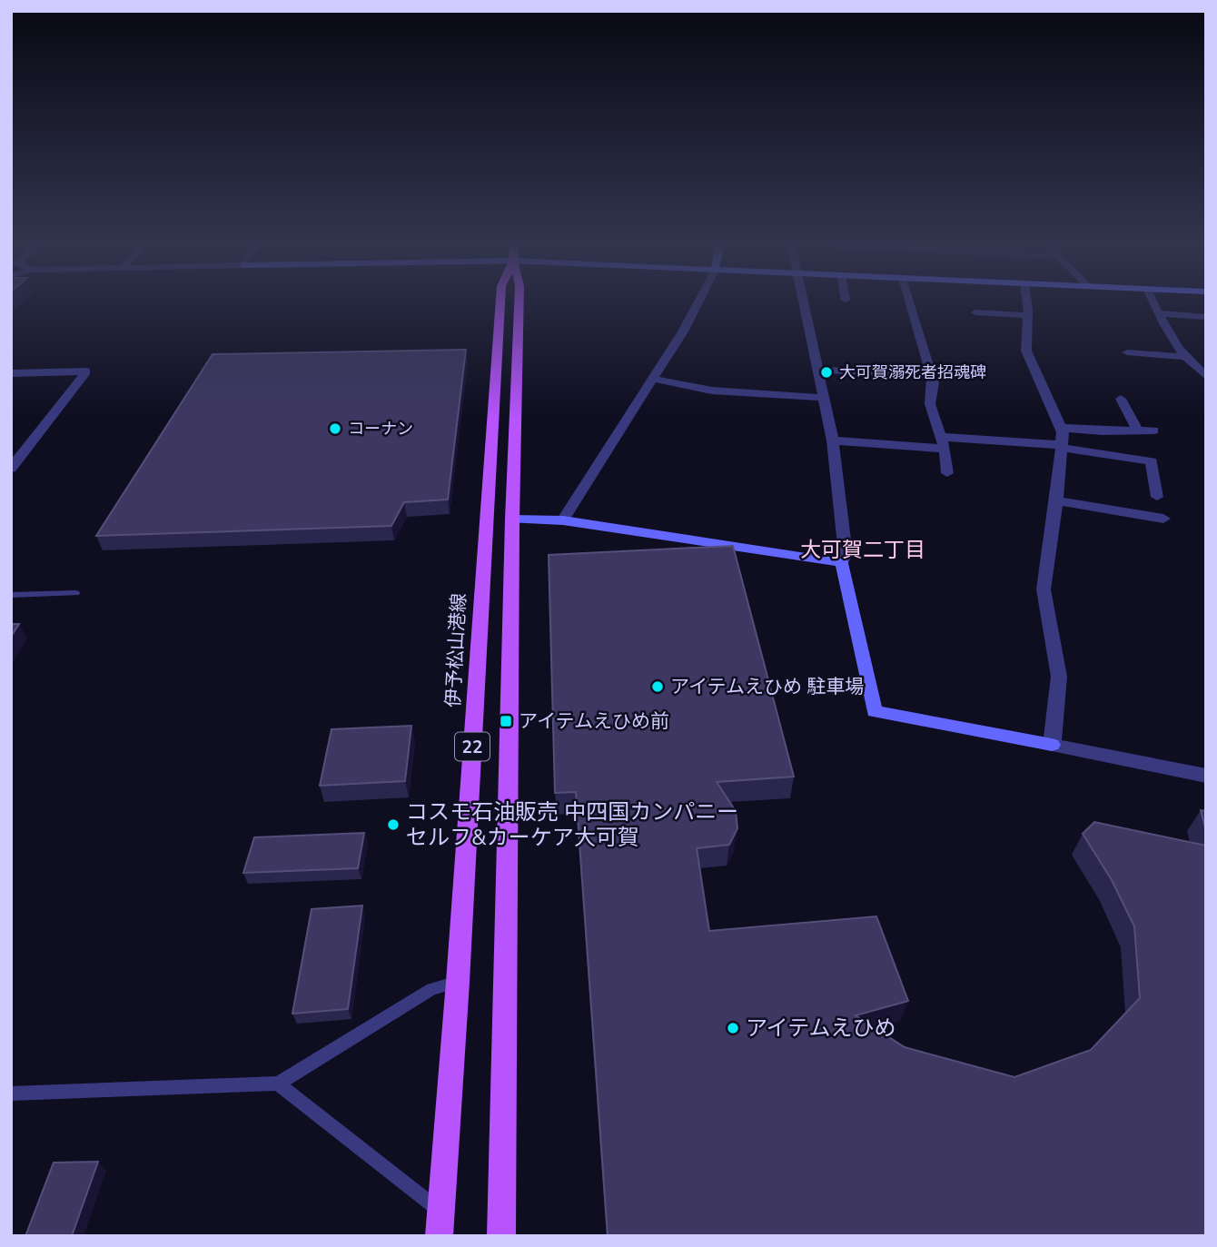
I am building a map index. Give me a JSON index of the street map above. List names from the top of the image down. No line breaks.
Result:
{"streets":{"main road":["伊予松山港線","22"]},"districts":["大可賀二丁目"],"places":{"other":["大可賀溺死者招魂碑","コーナン","アイテムえひめ 駐車場","コスモ石油販売 中四国カンパニー セルフ&カーケア大可賀","アイテムえひめ"],"transit":["アイテムえひめ前"]}}
